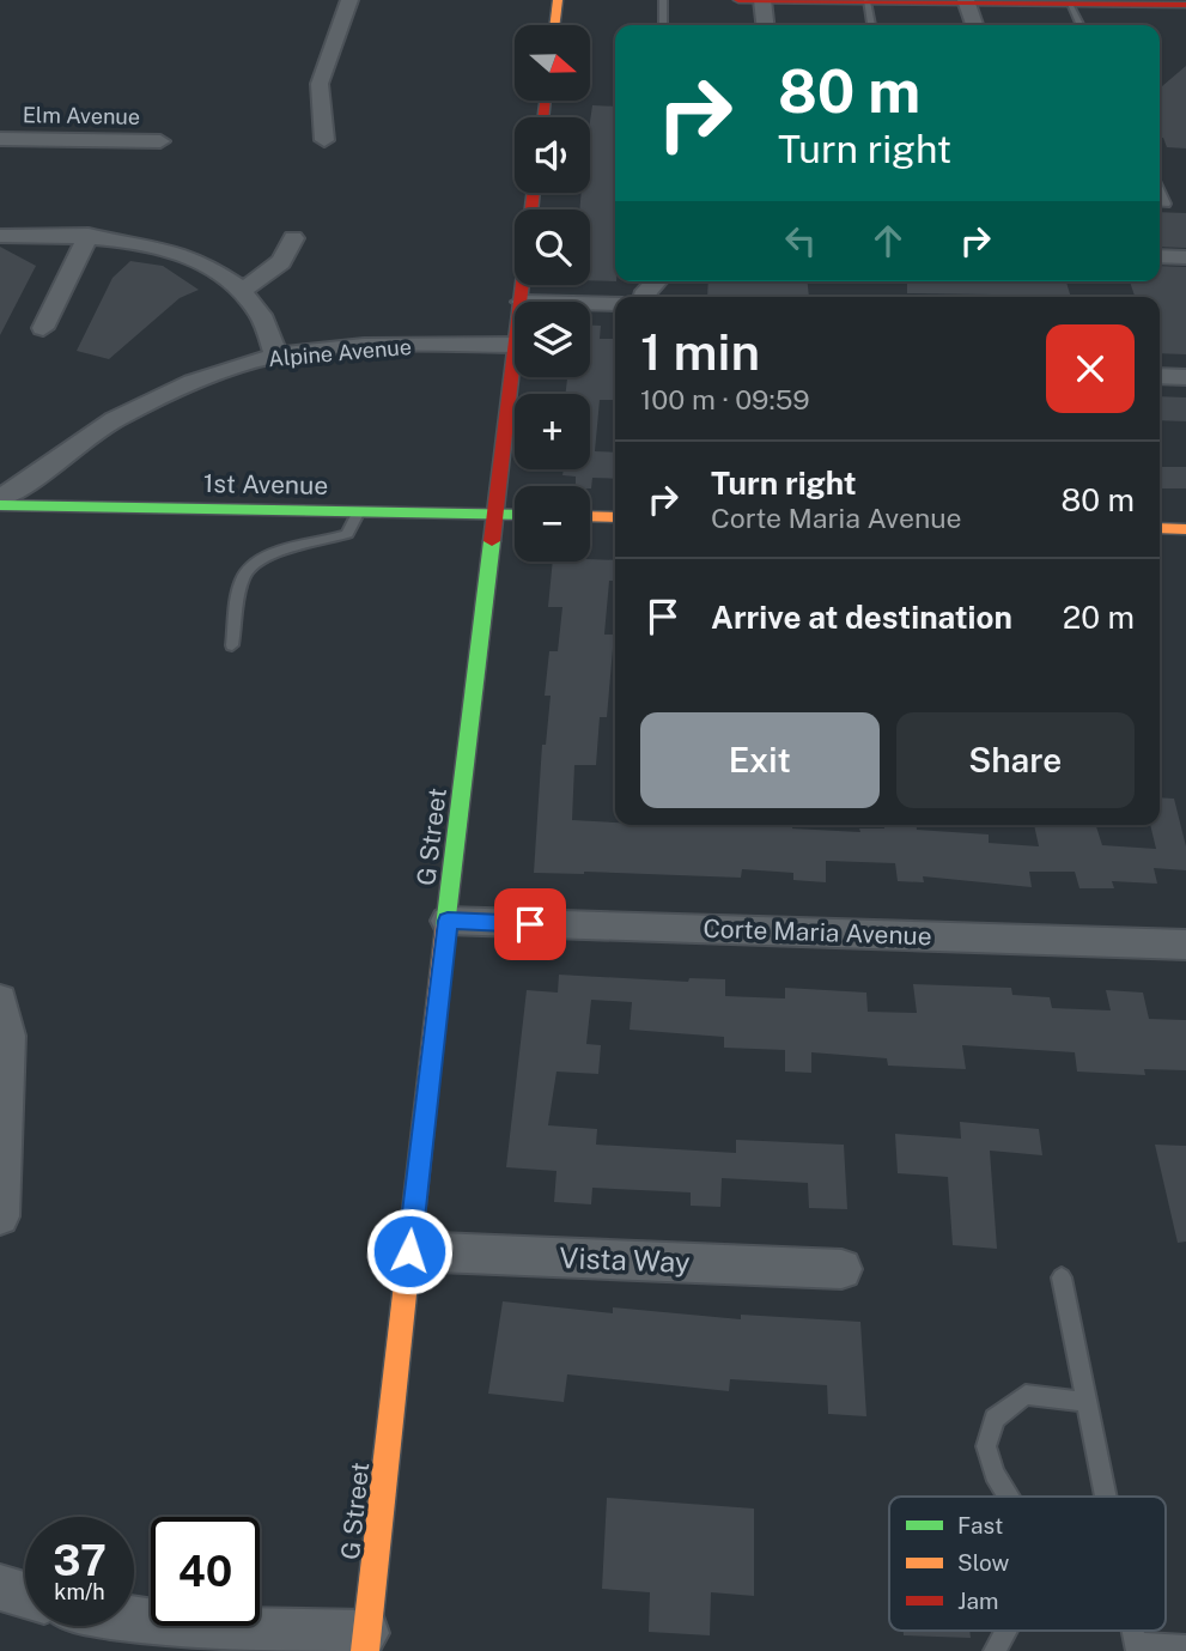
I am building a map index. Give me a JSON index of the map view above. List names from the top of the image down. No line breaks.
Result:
{"streets":{"street":["Elm Avenue","Alpine Avenue","1st Avenue","G Street","Corte Maria Avenue","Vista Way"]},"crossings":[["1st Avenue","G Street"],["G Street","Corte Maria Avenue"],["G Street","Vista Way"]],"legend":["Fast","Slow","Jam"],"north":"right","page":{"map_buttons":["+","−"],"turn":["80 m","Turn right"],"heading":["1 min","100 m · 09:59"],"list":[{"name":"Turn right","note":"Corte Maria Avenue","value":"80 m"},{"name":"Arrive at destination","value":"20 m"}],"buttons":["Exit","Share"],"speed":"37 km/h","limit":"40"}}
